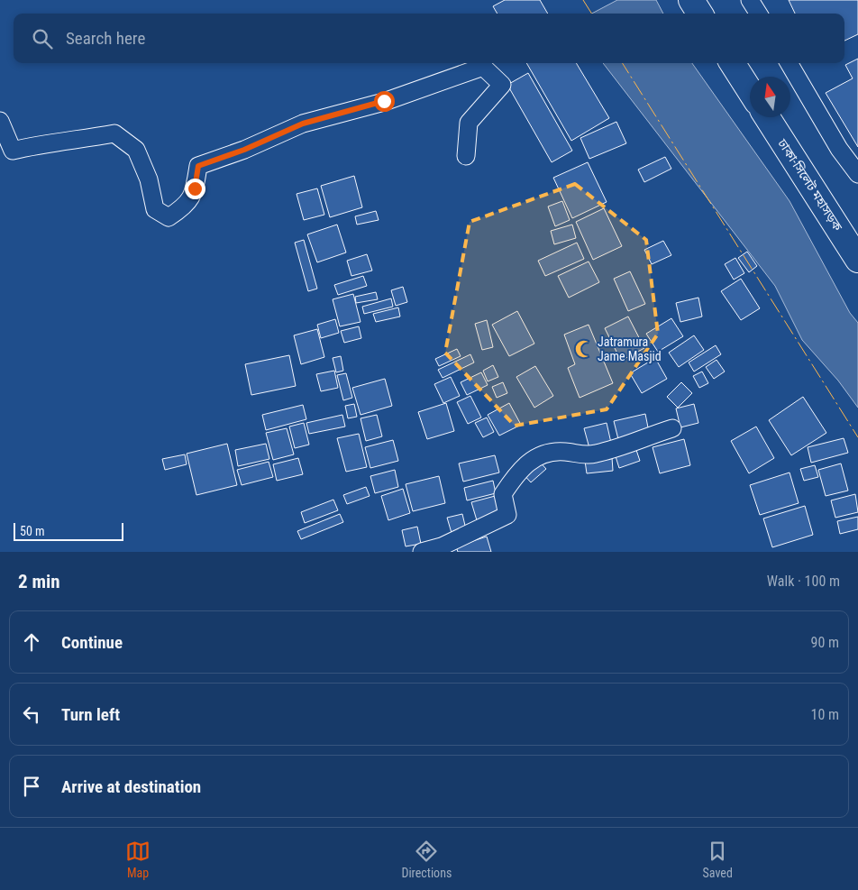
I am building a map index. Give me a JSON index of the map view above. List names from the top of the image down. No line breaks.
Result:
{"streets":{"highway":["ঢাকা-সিলেট মহাসড়ক"]},"places":{"mosque":["Jatramura Jame Masjid"]},"scale_bar":"50 m","north":"top","page":{"search":"Search here","scale":"50 m","heading":["2 min","Walk · 100 m"],"list":[["Continue","90 m"],["Turn left","10 m"],"Arrive at destination"],"nav":["Map","Directions","Saved"]}}
